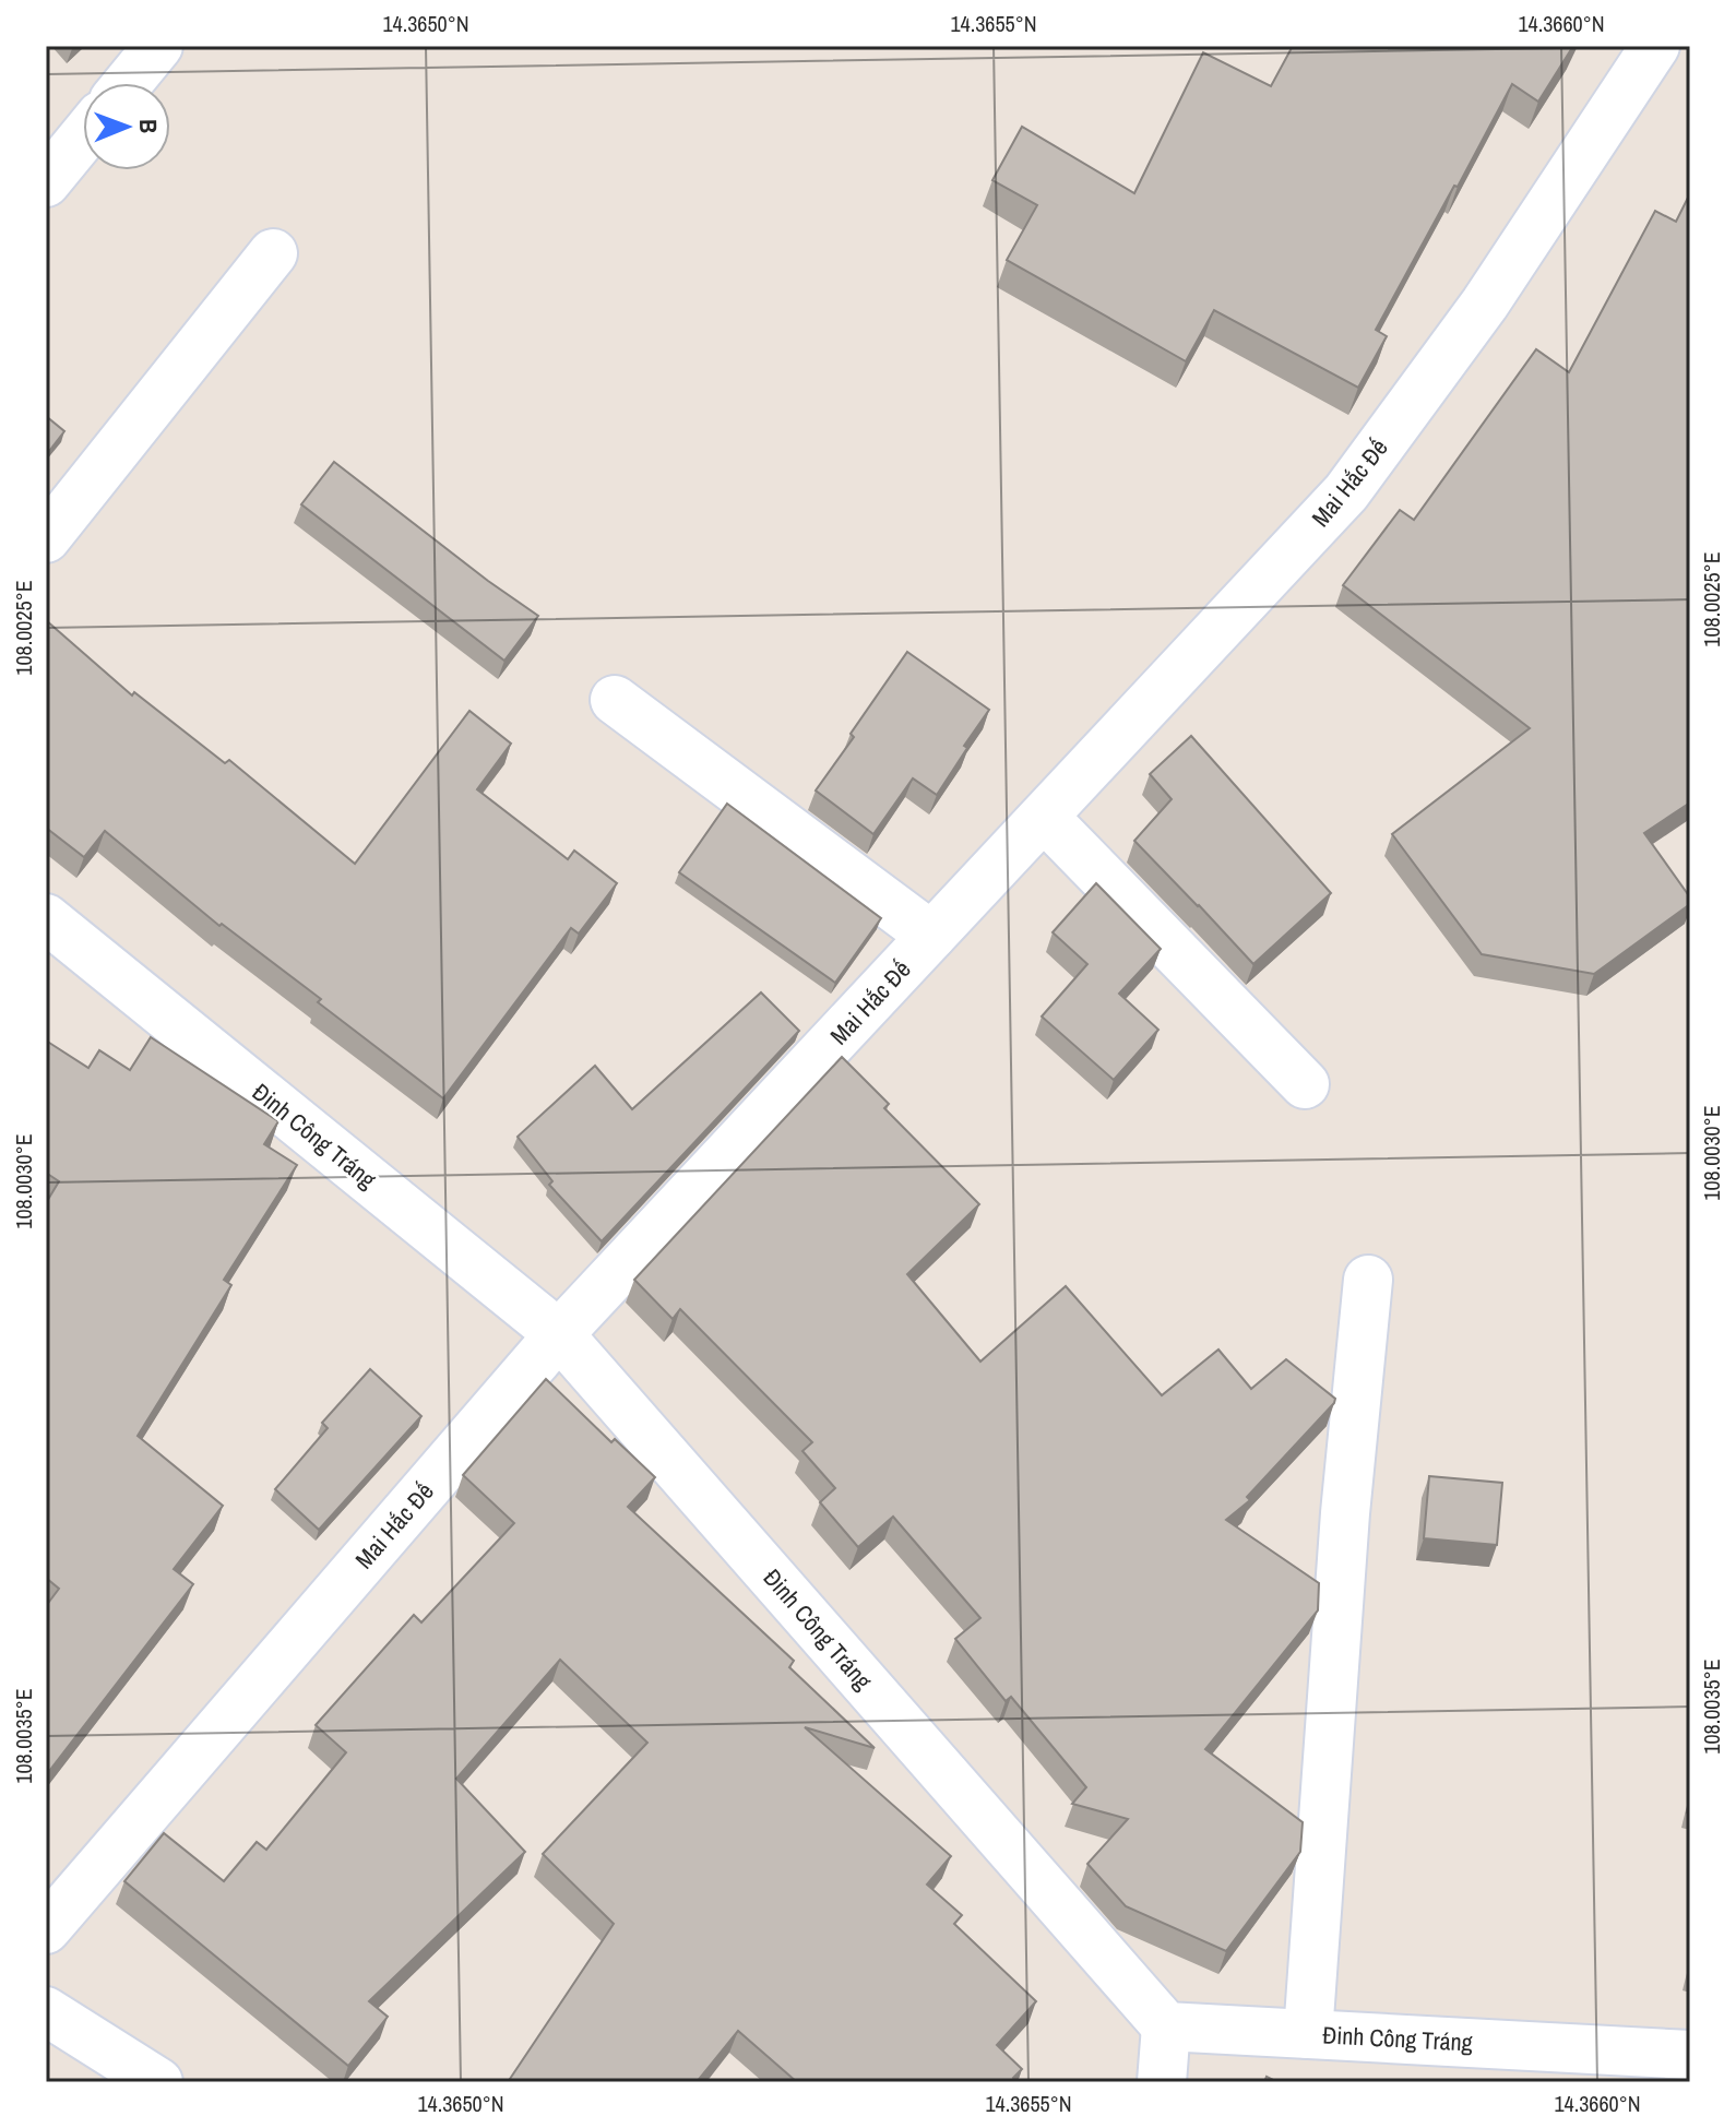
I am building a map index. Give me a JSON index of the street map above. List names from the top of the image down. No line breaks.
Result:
{"streets":{"street":["Mai Hắc Đế","Đinh Công Tráng"]},"crossings":[["Mai Hắc Đế","Đinh Công Tráng"]],"north":"right","coordinates":["14.3650°N","14.3655°N","14.3660°N","108.0025°E","108.0030°E","108.0035°E"]}
